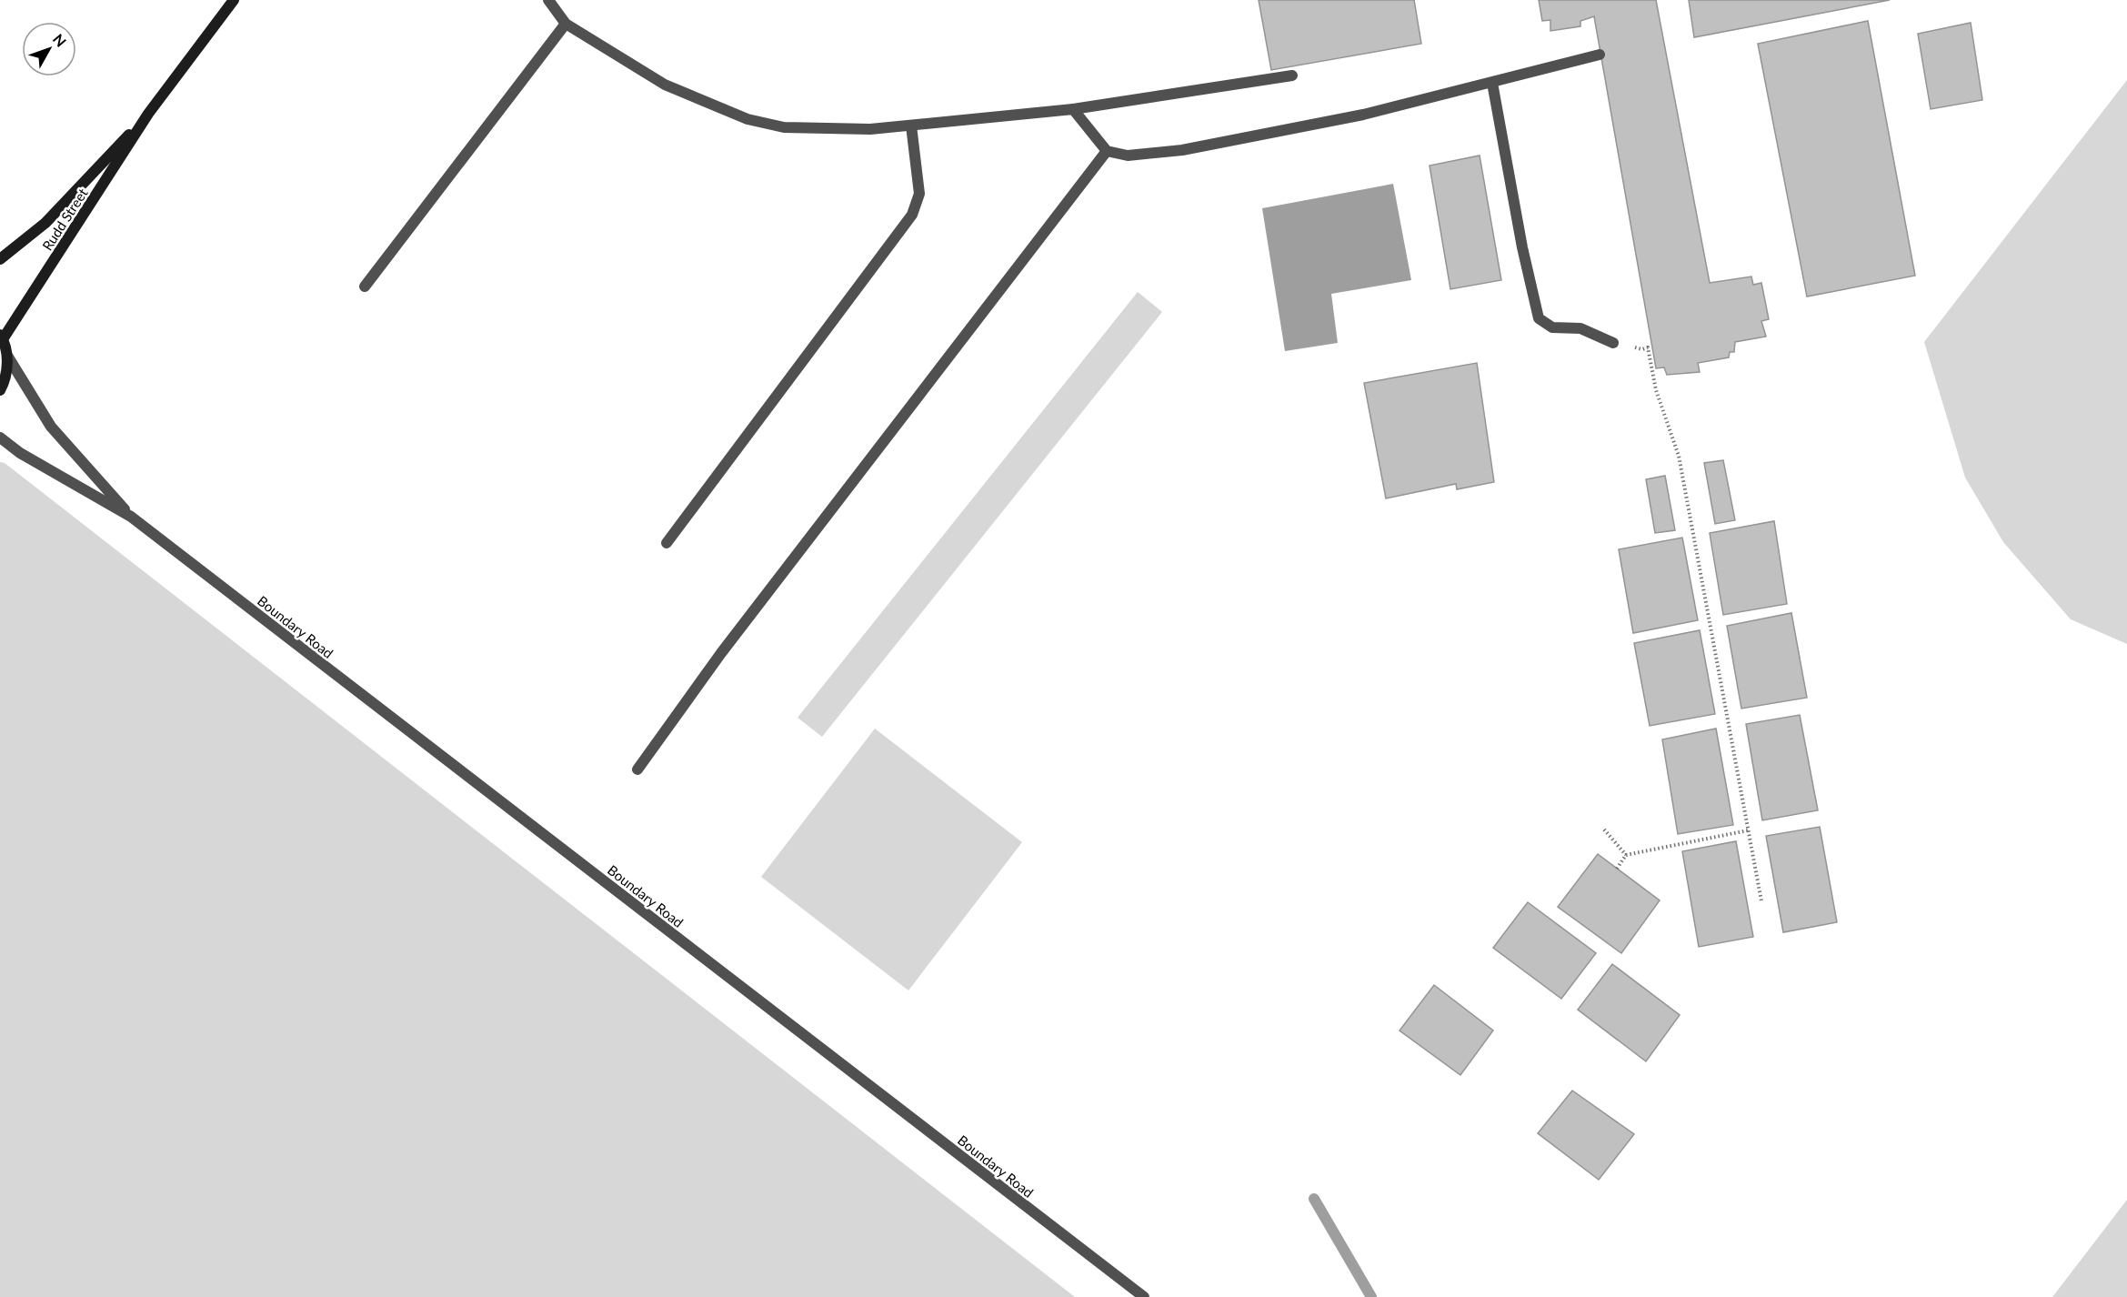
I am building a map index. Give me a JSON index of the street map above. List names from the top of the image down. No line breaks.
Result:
{"streets":{"main road":["Rudd Street"],"street":["Boundary Road"]},"north":"top right"}
